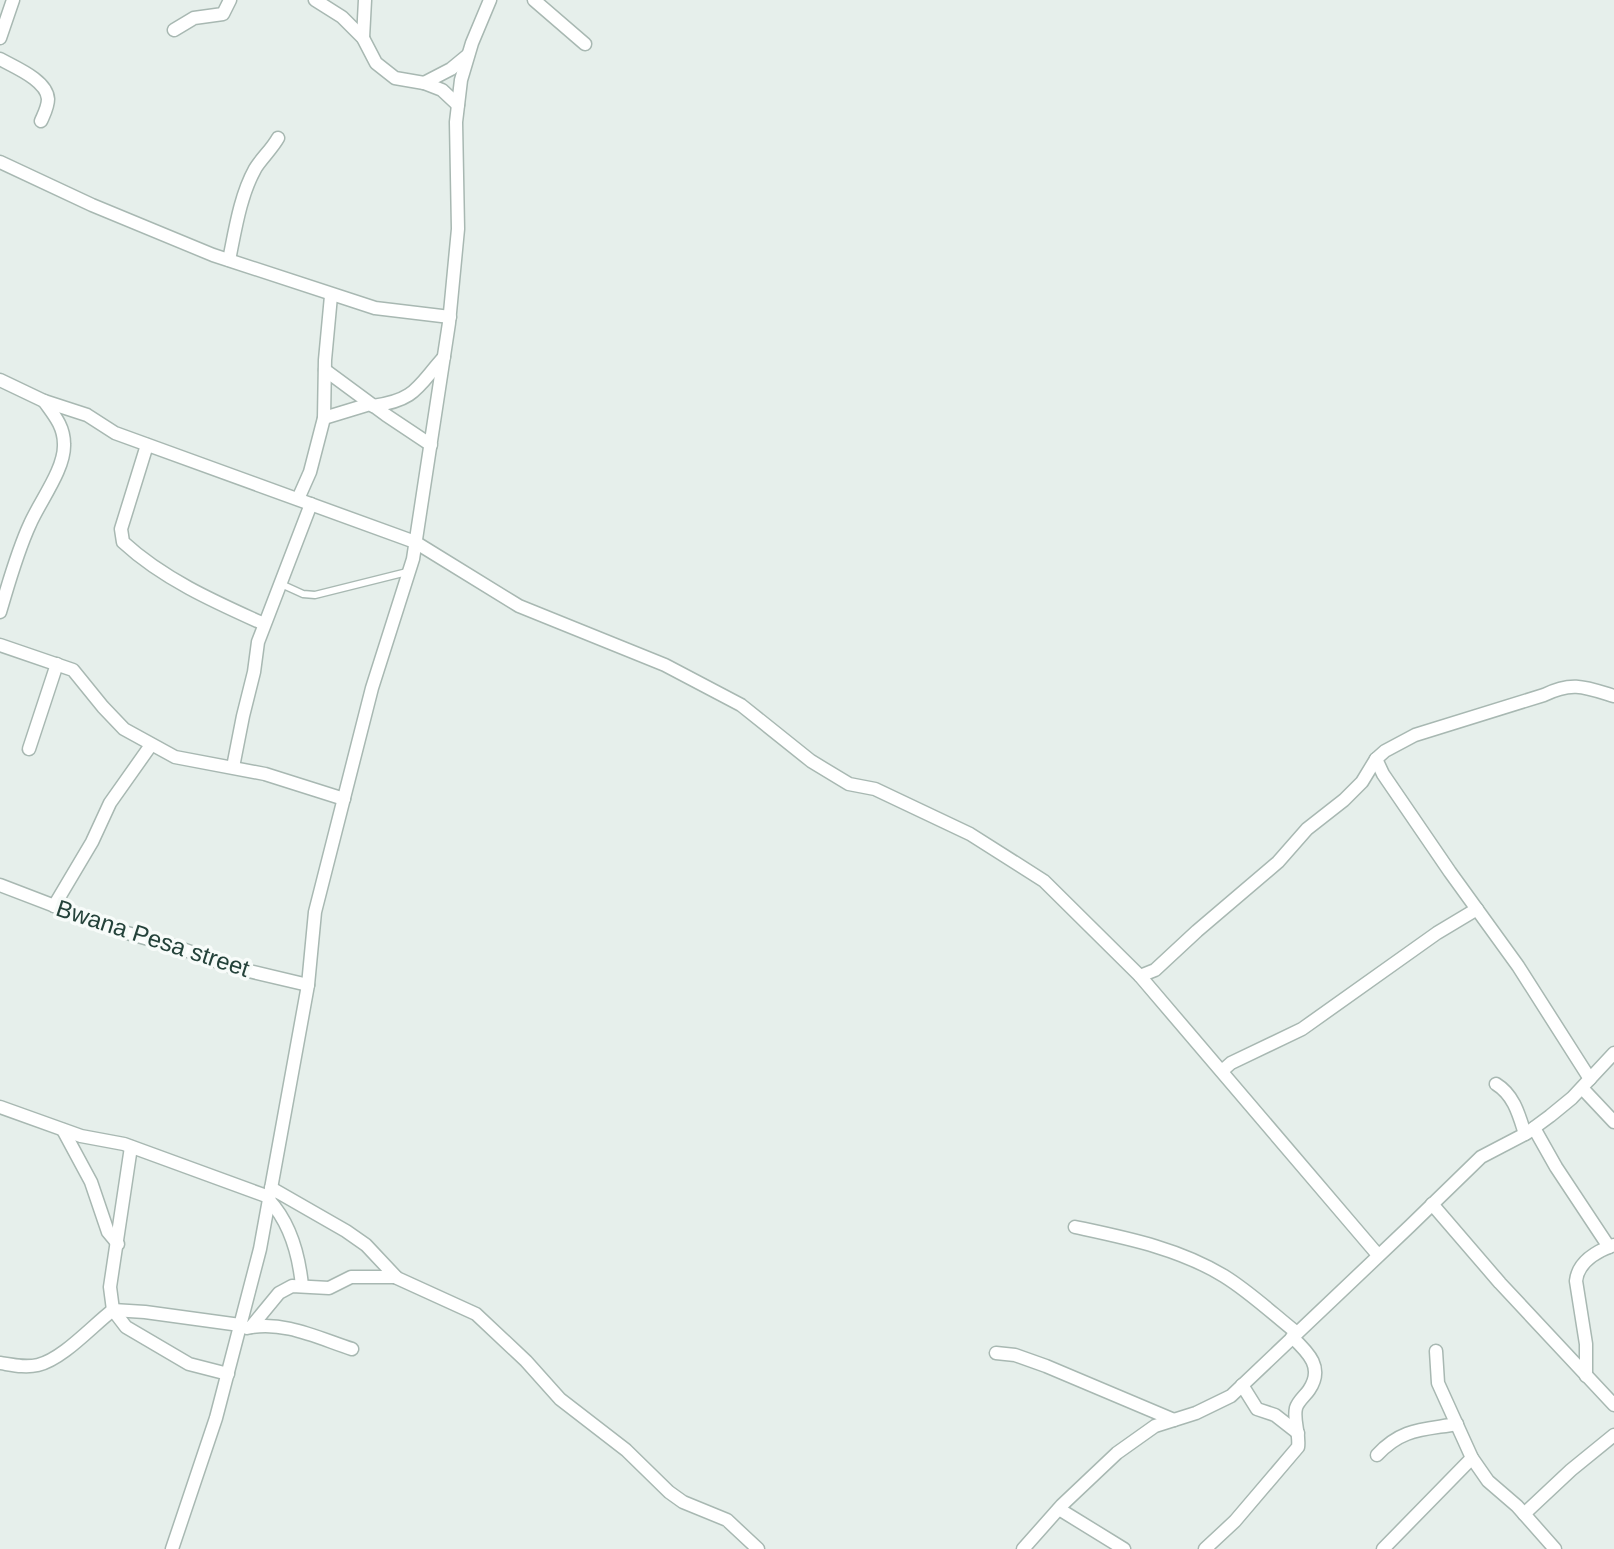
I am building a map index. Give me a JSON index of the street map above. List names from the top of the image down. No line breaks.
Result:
{"streets":{"street":["Bwana Pesa street"]}}
